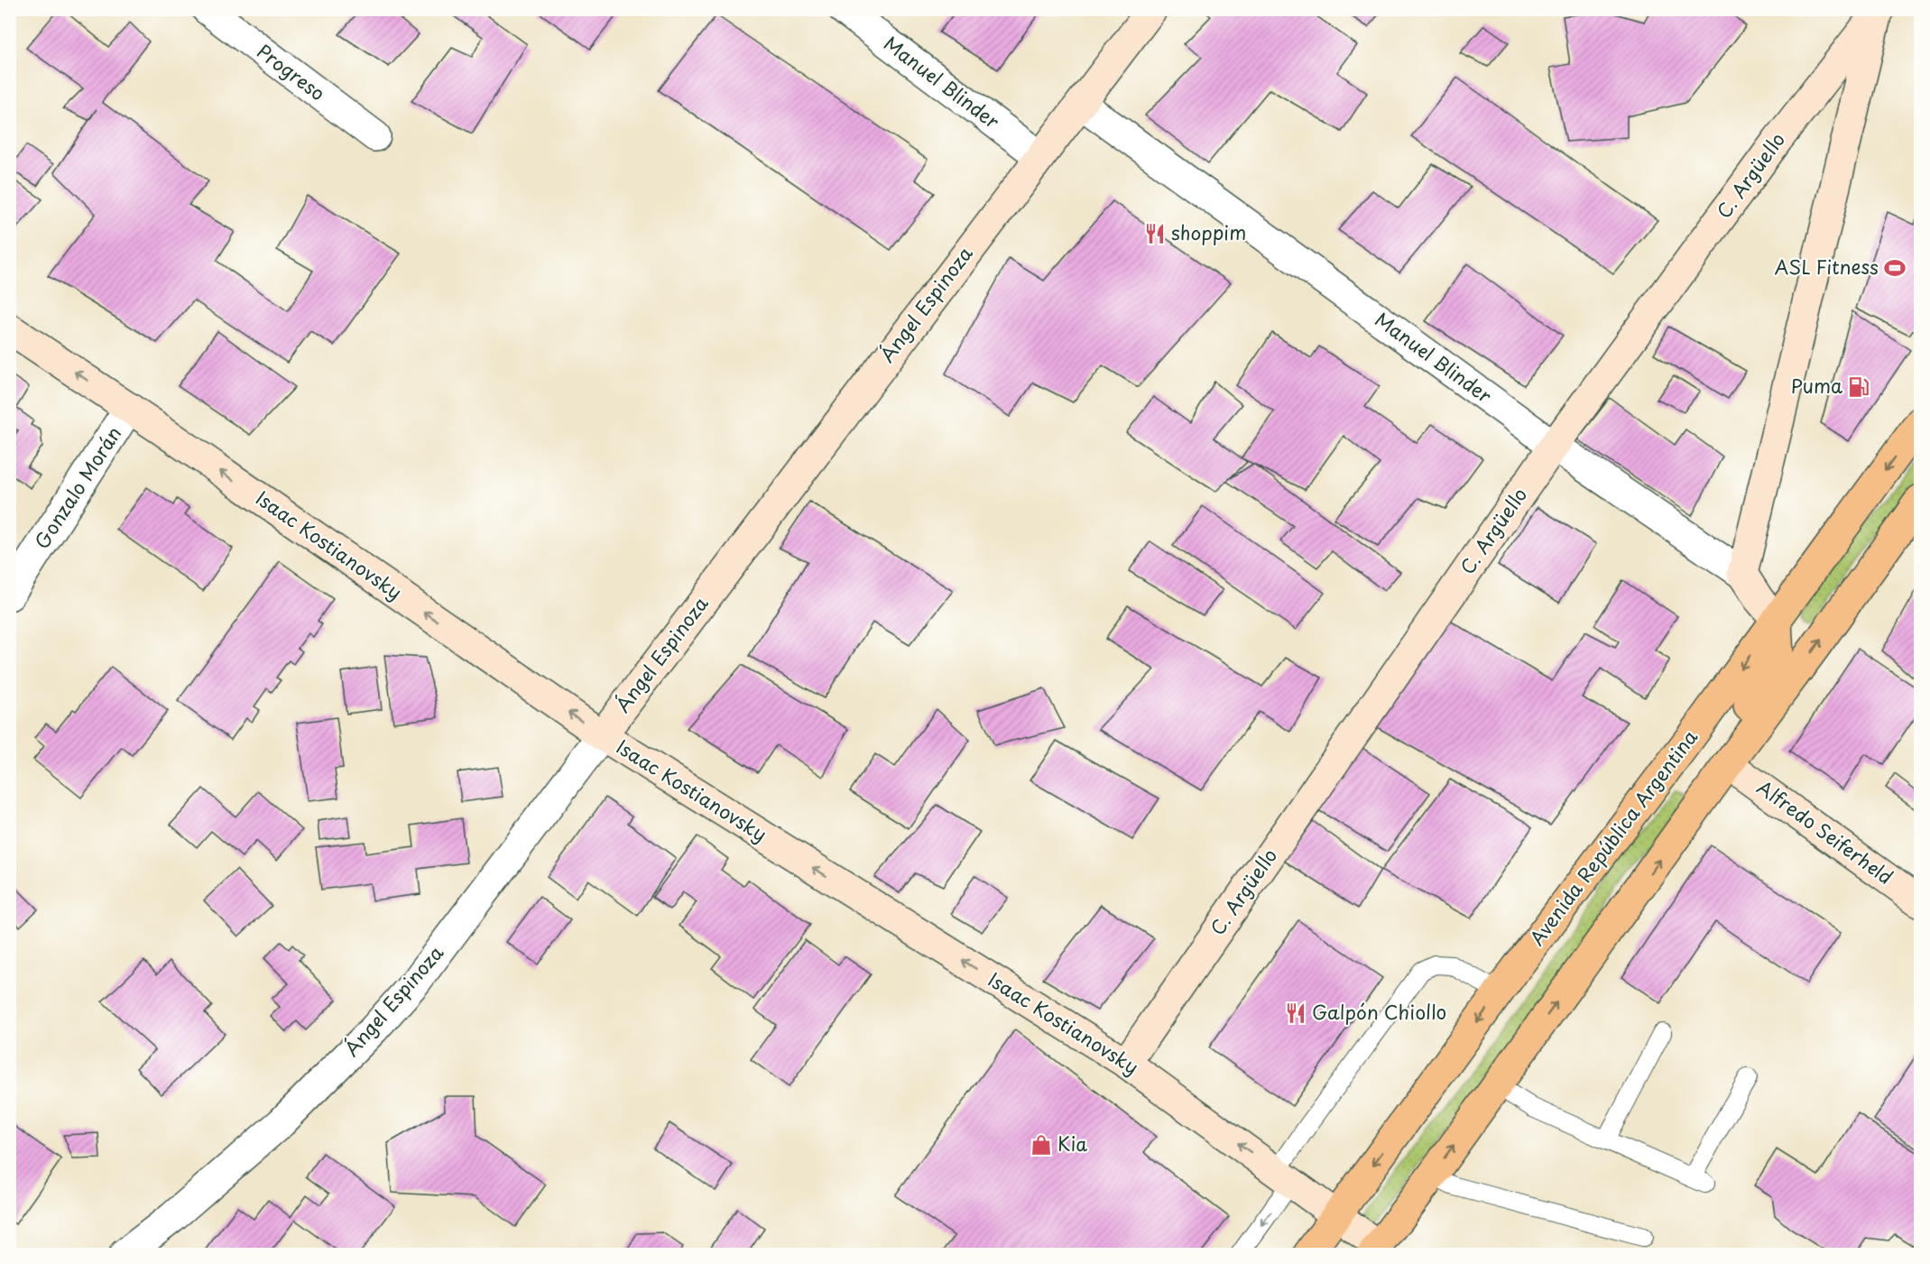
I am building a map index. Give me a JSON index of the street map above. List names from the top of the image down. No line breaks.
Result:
{"streets":{"highway":["Avenida República Argentina"],"street":["Progreso","Manuel Blinder","C. Argüello","Ángel Espinoza","Gonzalo Morán","Isaac Kostianovsky","Alfredo Seiferheld"]},"crossings":[["Manuel Blinder","C. Argüello"],["Manuel Blinder","Ángel Espinoza"],["Manuel Blinder","Avenida República Argentina"],["C. Argüello","Isaac Kostianovsky"],["Ángel Espinoza","Isaac Kostianovsky"],["Gonzalo Morán","Isaac Kostianovsky"],["Isaac Kostianovsky","Avenida República Argentina"]],"one_way":["Isaac Kostianovsky"],"places":{"restaurant":["shoppim","Galpón Chiollo"],"sports":["ASL Fitness"],"fuel station":["Puma"],"shop":["Kia"]}}
